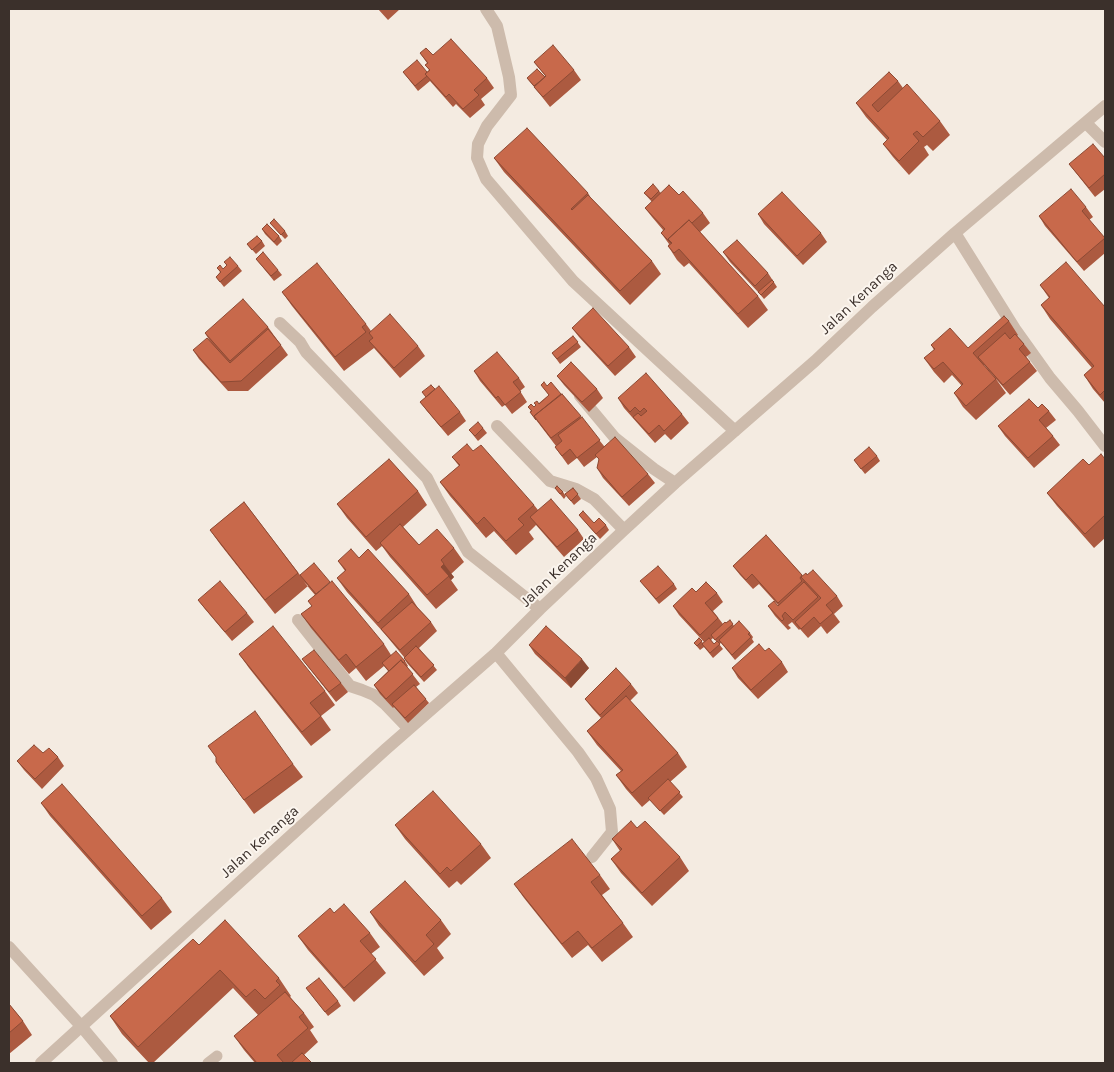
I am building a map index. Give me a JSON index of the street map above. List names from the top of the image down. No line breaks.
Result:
{"streets":{"street":["Jalan Kenanga"]}}
